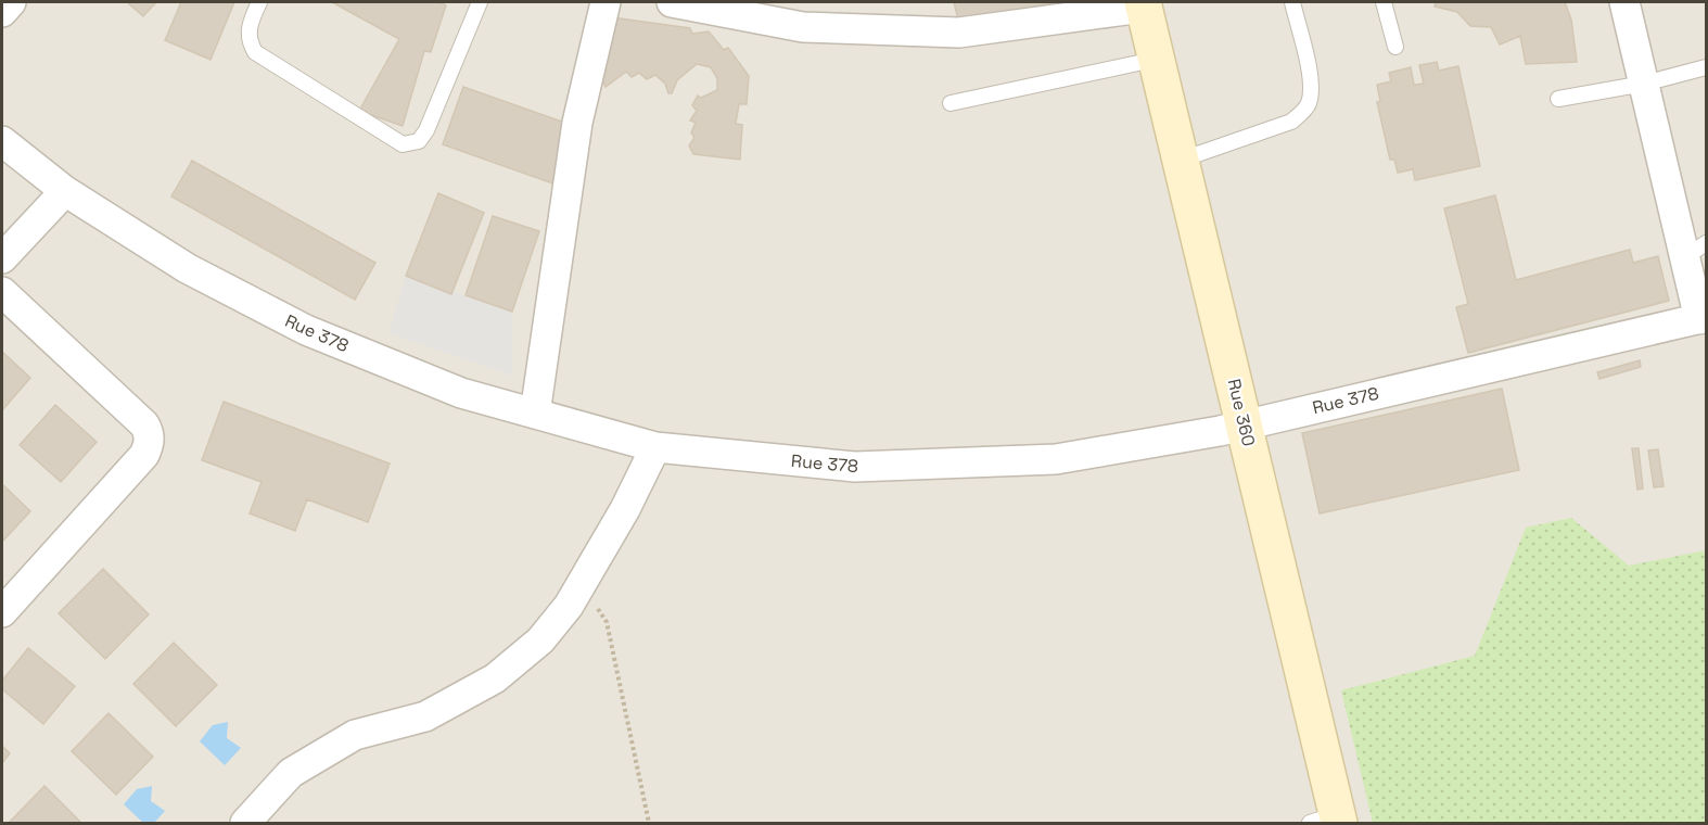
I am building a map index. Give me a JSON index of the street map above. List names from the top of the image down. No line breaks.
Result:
{"streets":{"main road":["Rue 360"],"street":["Rue 378"]},"crossings":[["Rue 378","Rue 360"]]}
